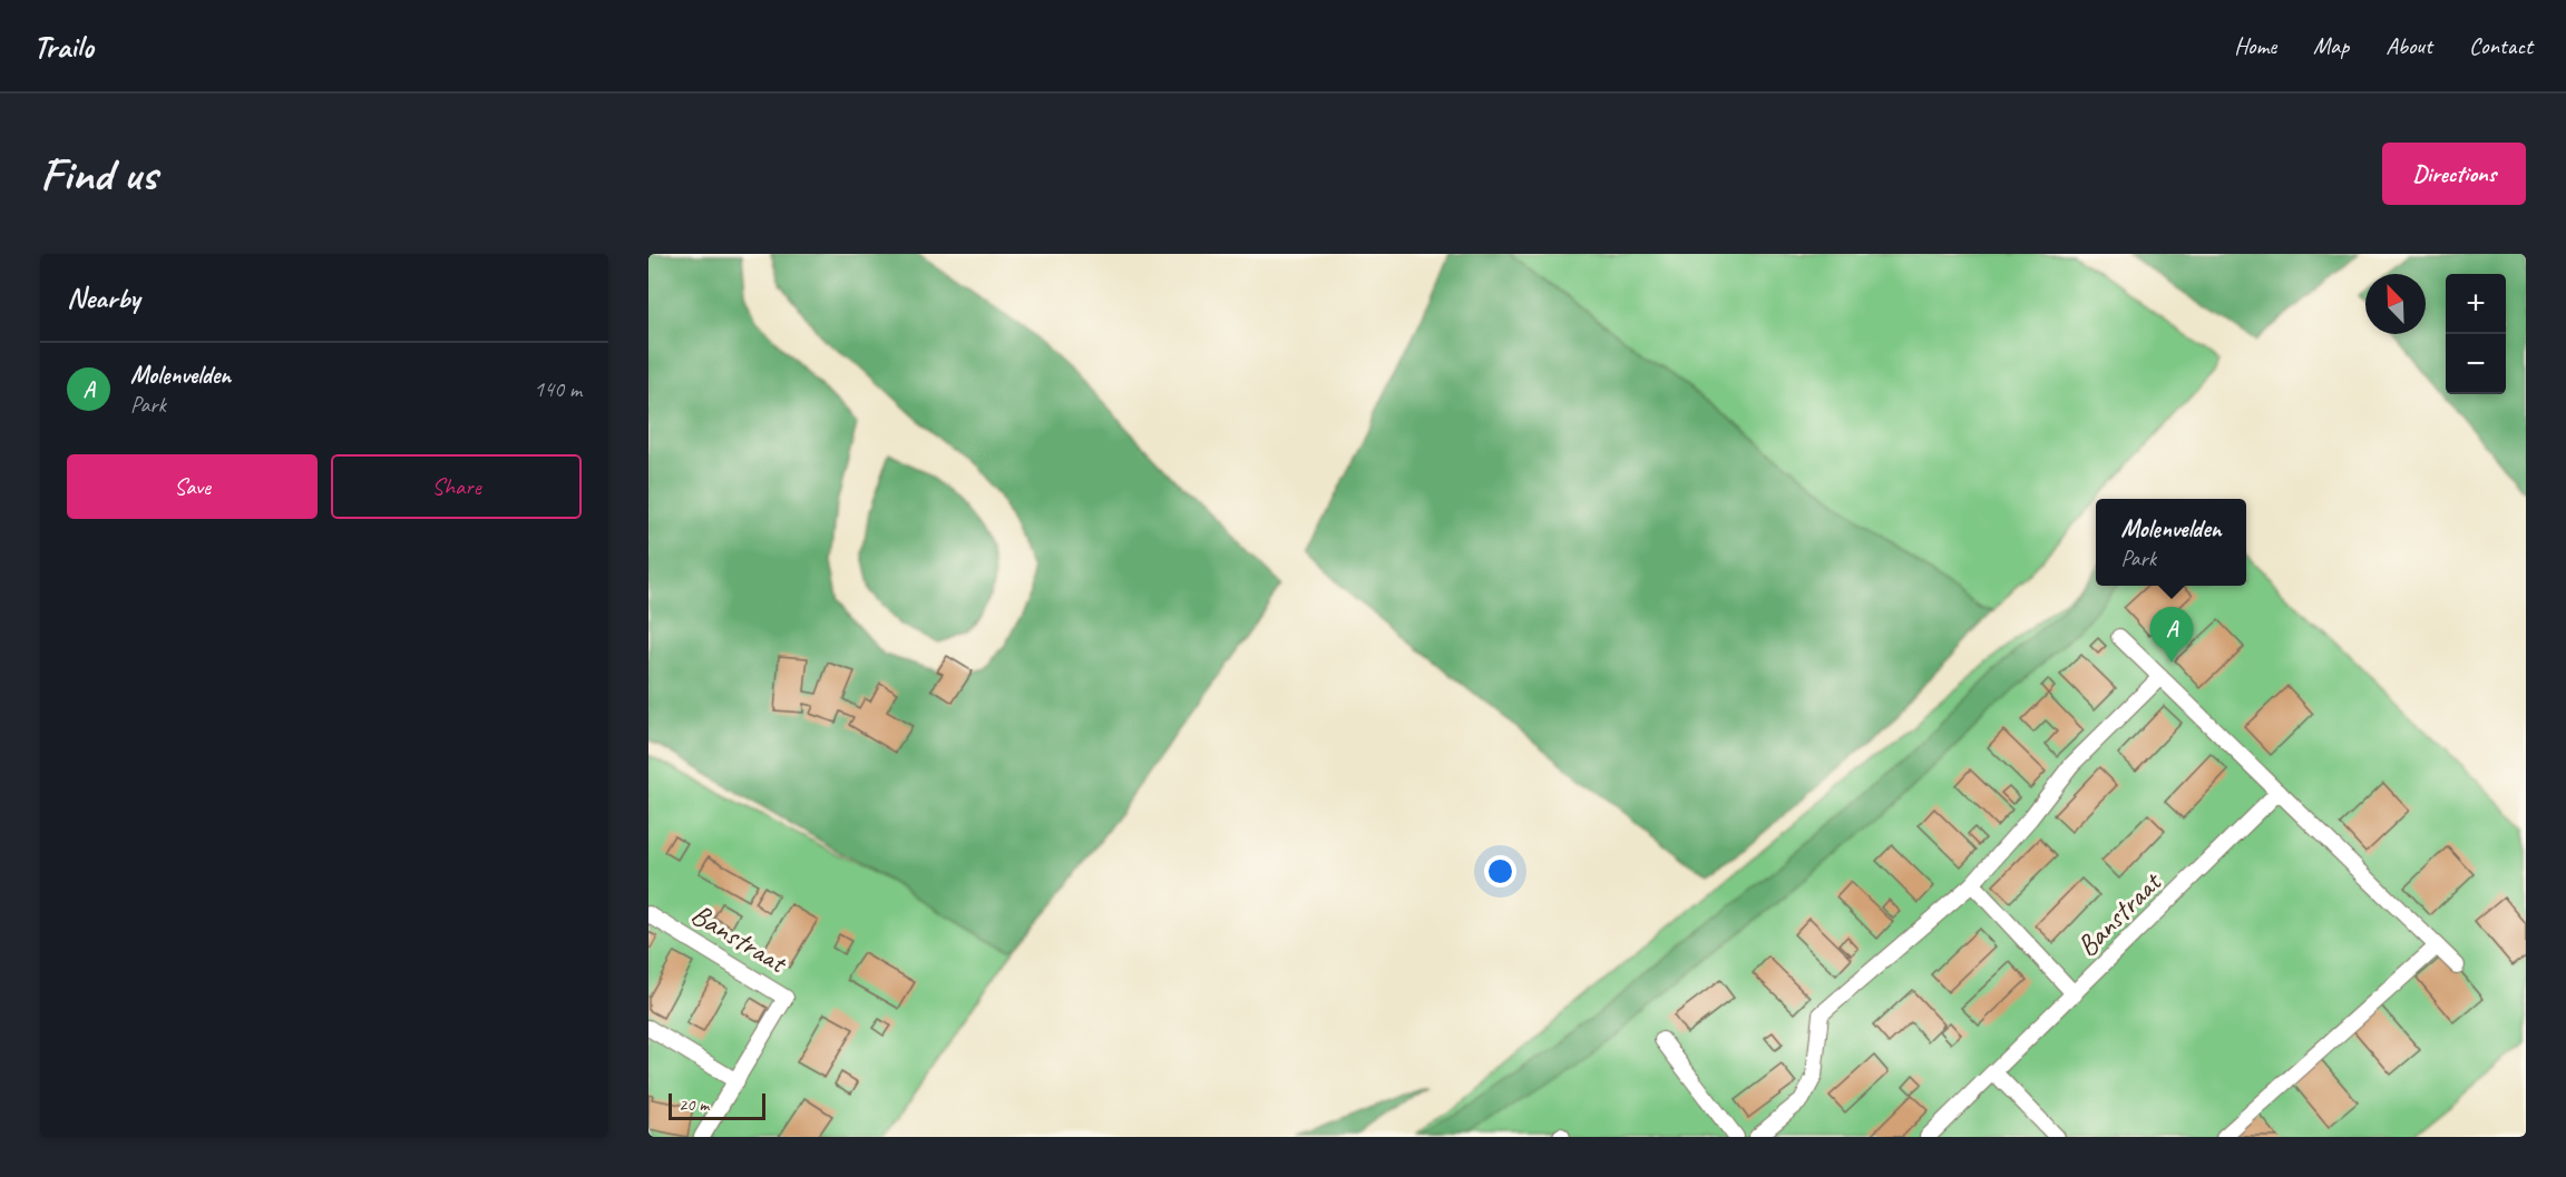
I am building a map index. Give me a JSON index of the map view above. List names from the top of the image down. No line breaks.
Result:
{"streets":{"lane":["Banstraat"]},"scale_bar":"20 m","north":"top left","page":{"header":"Trailo","nav":["Home","Map","About","Contact"],"buttons":["Directions",["Save","Share"]],"title":"Find us","heading":"Nearby","map_buttons":["+","−"],"list":[{"mark":"A","name":"Molenvelden","note":"Park","value":"140 m"}],"popup":["Molenvelden","Park"],"pins":"A","scale":"20 m"}}
